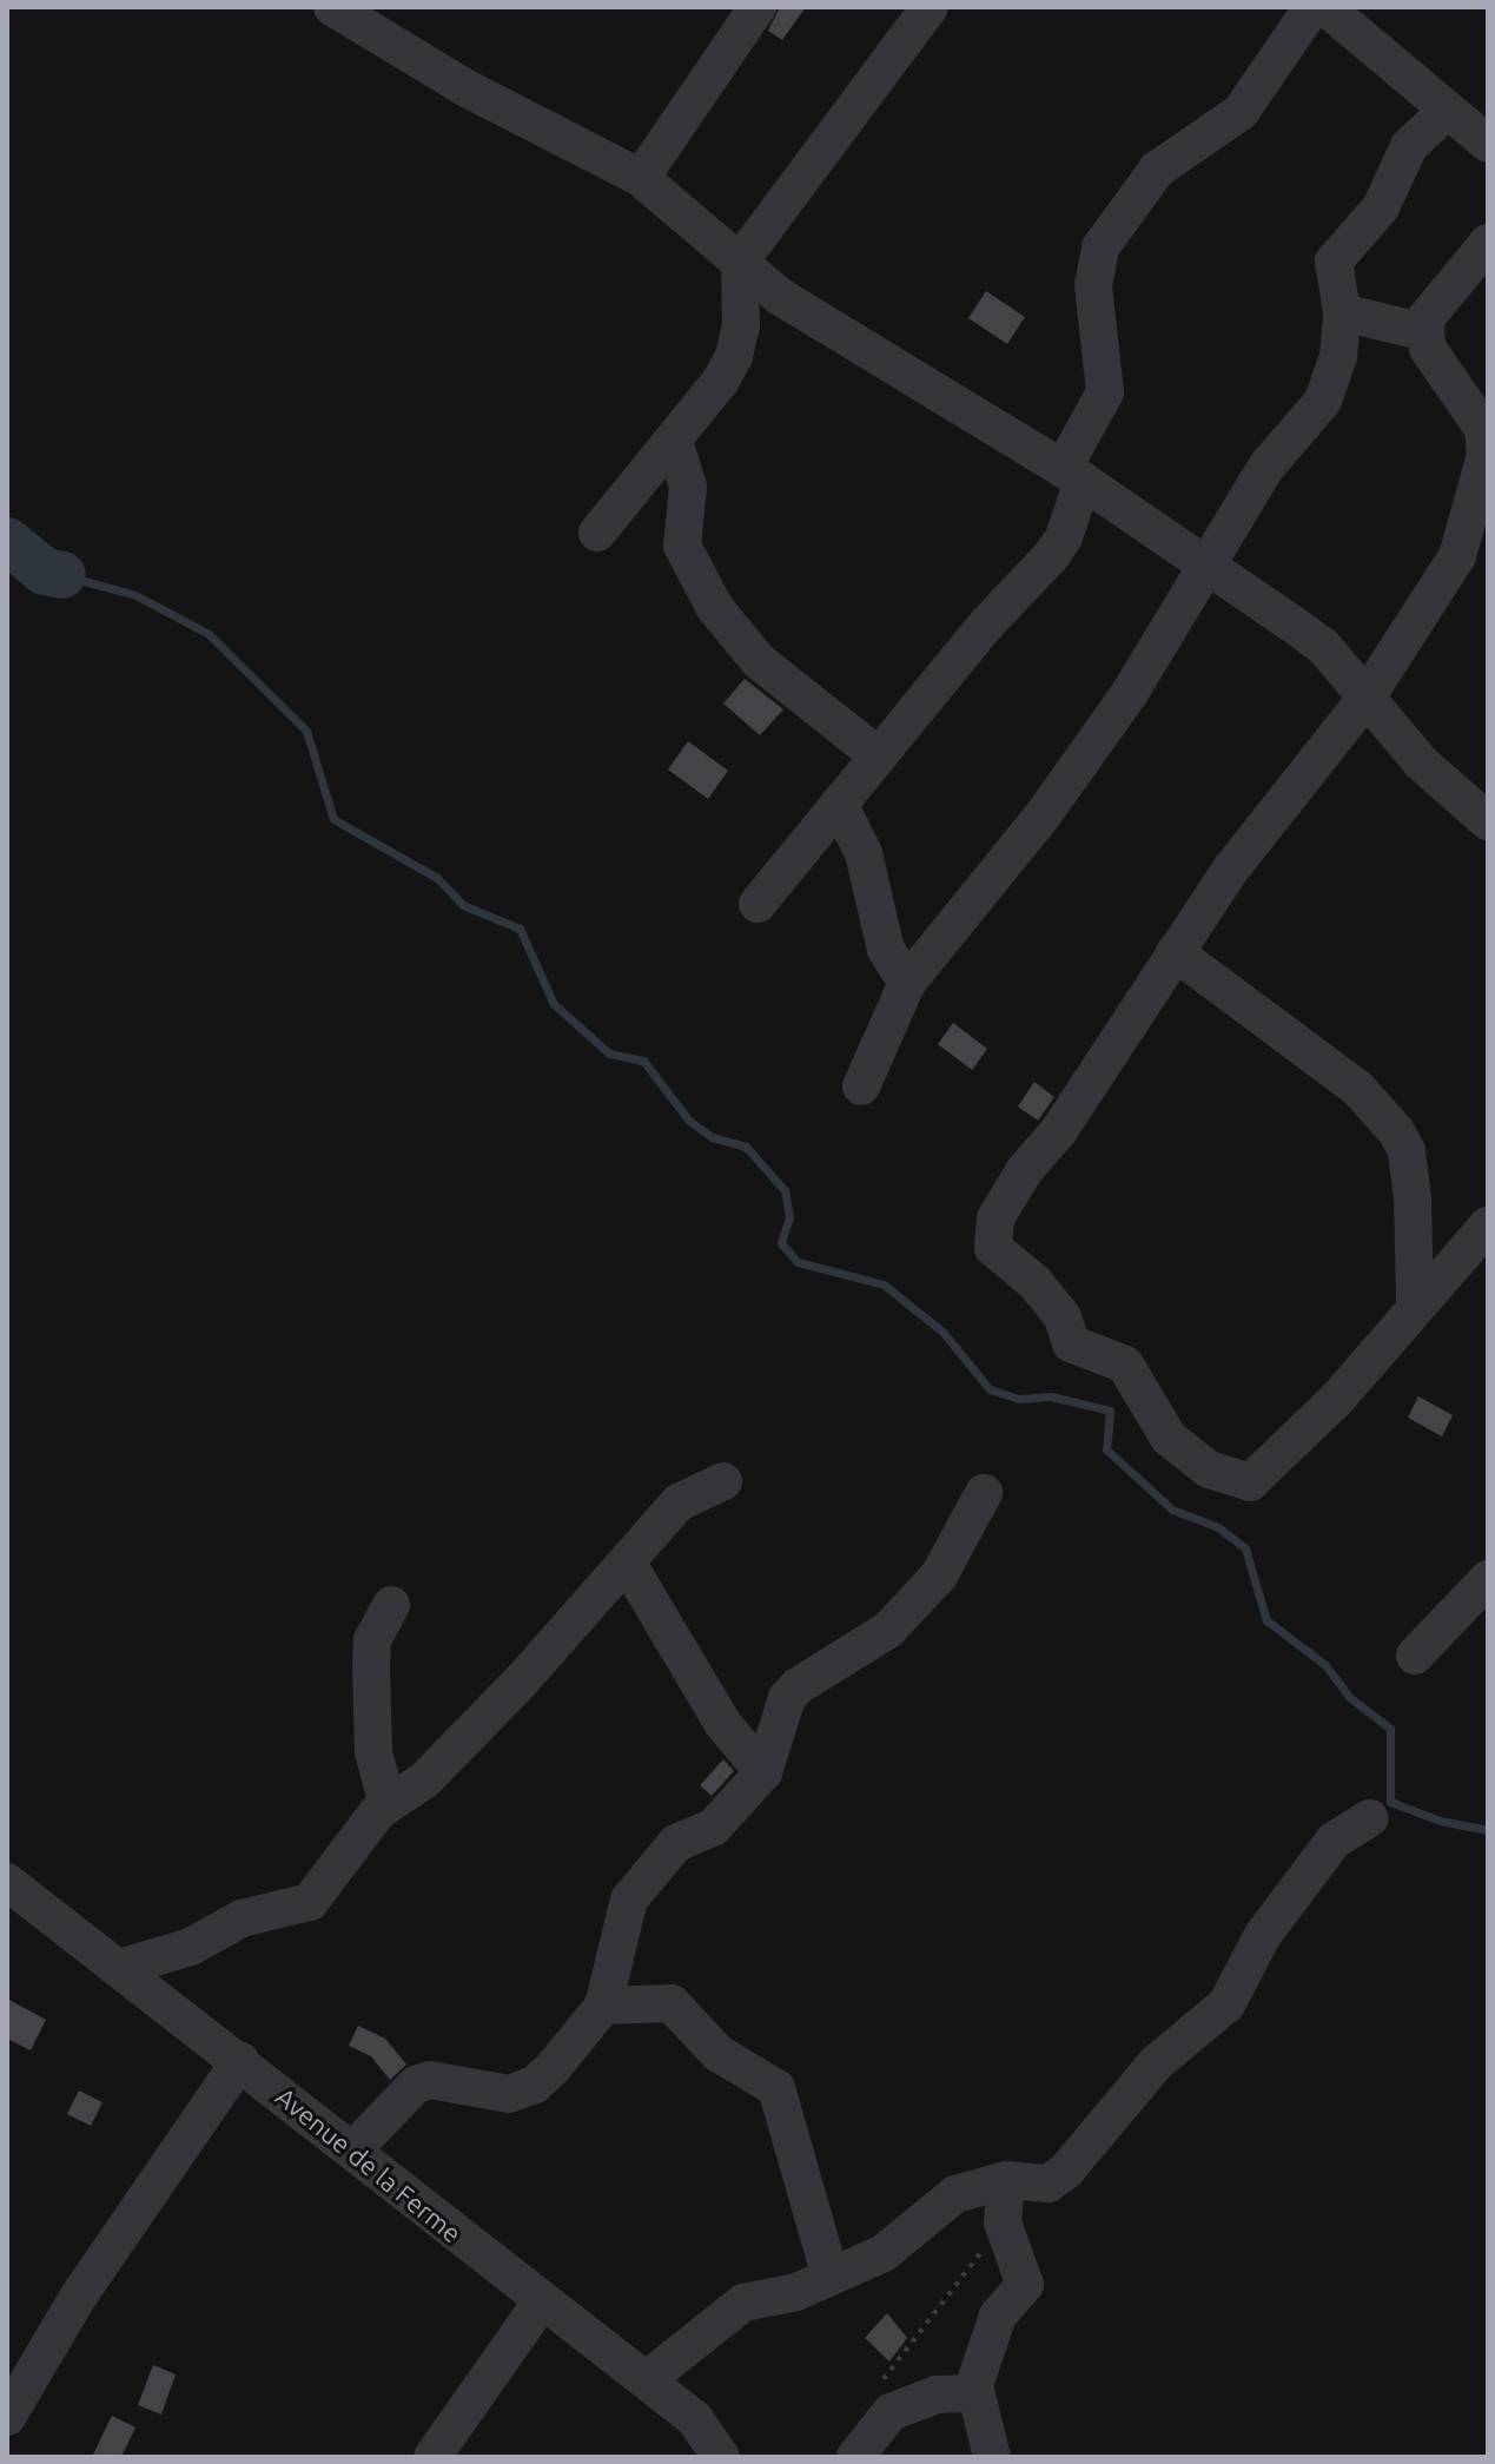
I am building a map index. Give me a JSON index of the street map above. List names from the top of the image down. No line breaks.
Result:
{"streets":{"street":["Avenue de la Ferme"]}}
